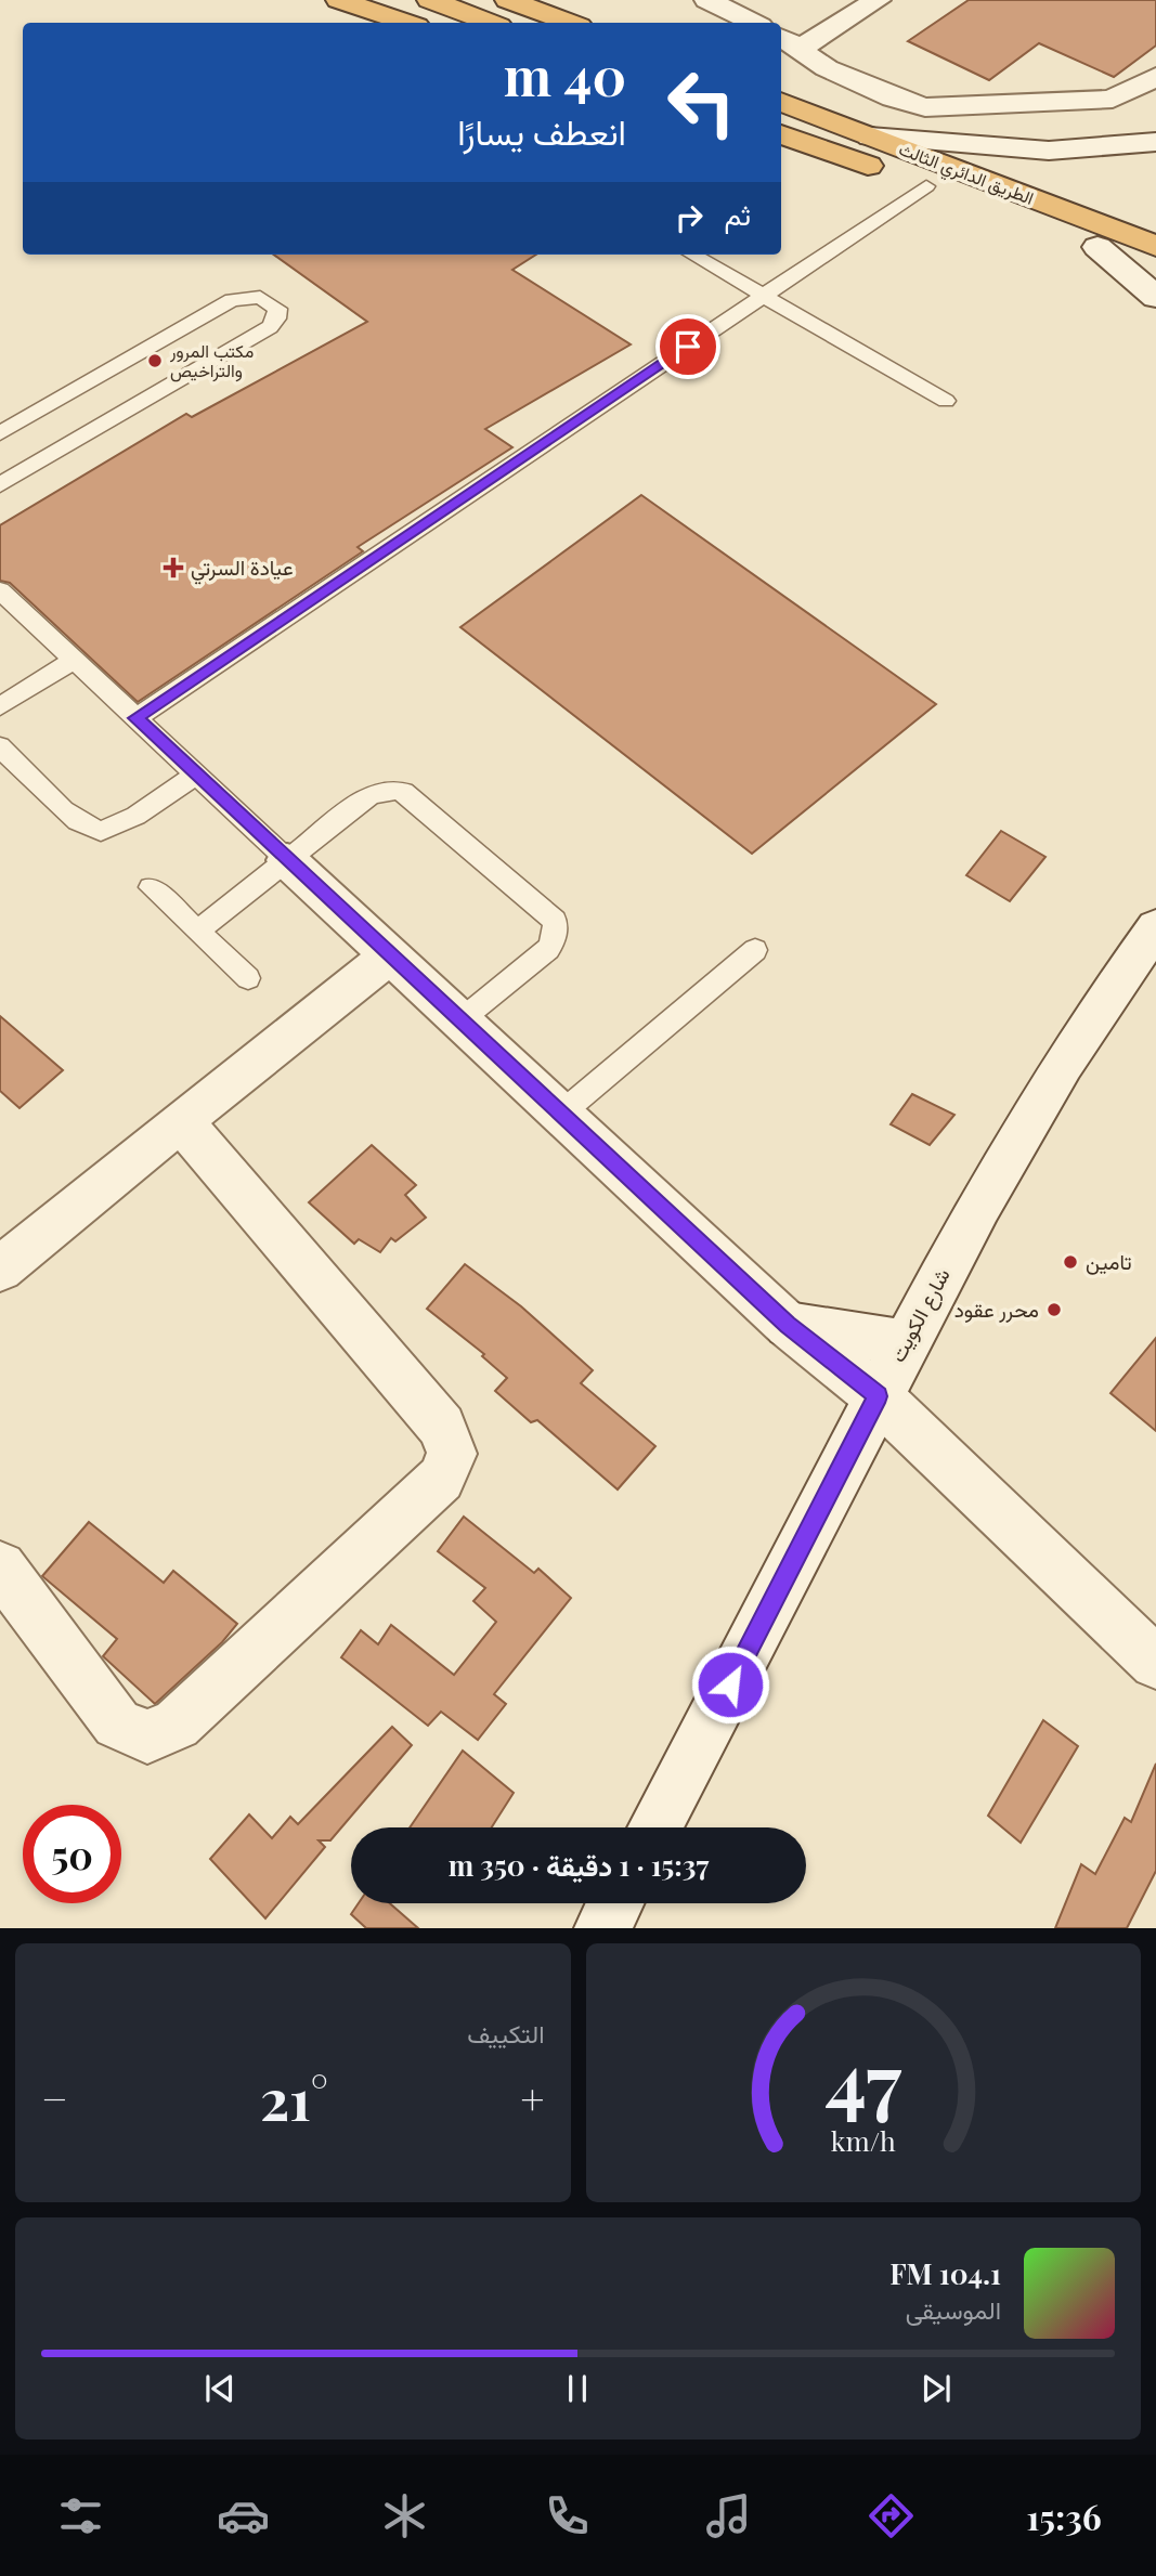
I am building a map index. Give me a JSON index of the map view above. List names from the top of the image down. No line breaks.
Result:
{"streets":{"highway":["الطريق الدائري الثالث"],"street":["شارع الكويت"]},"places":{"other":["مكتب المرور والتراخيص","تامين","محرر عقود"],"health":["عيادة السرتي"]},"page":{"turn":["40 m","انعطف يسارًا"],"then":"ثم","limit":"50","trip":"15:37 · 1 دقيقة · 350 m","tile":"التكييف","heat":["−","21°","+"],"song":["104.1 FM","الموسيقى"],"tabs":"15:36","gauge":["47","km/h"]}}
